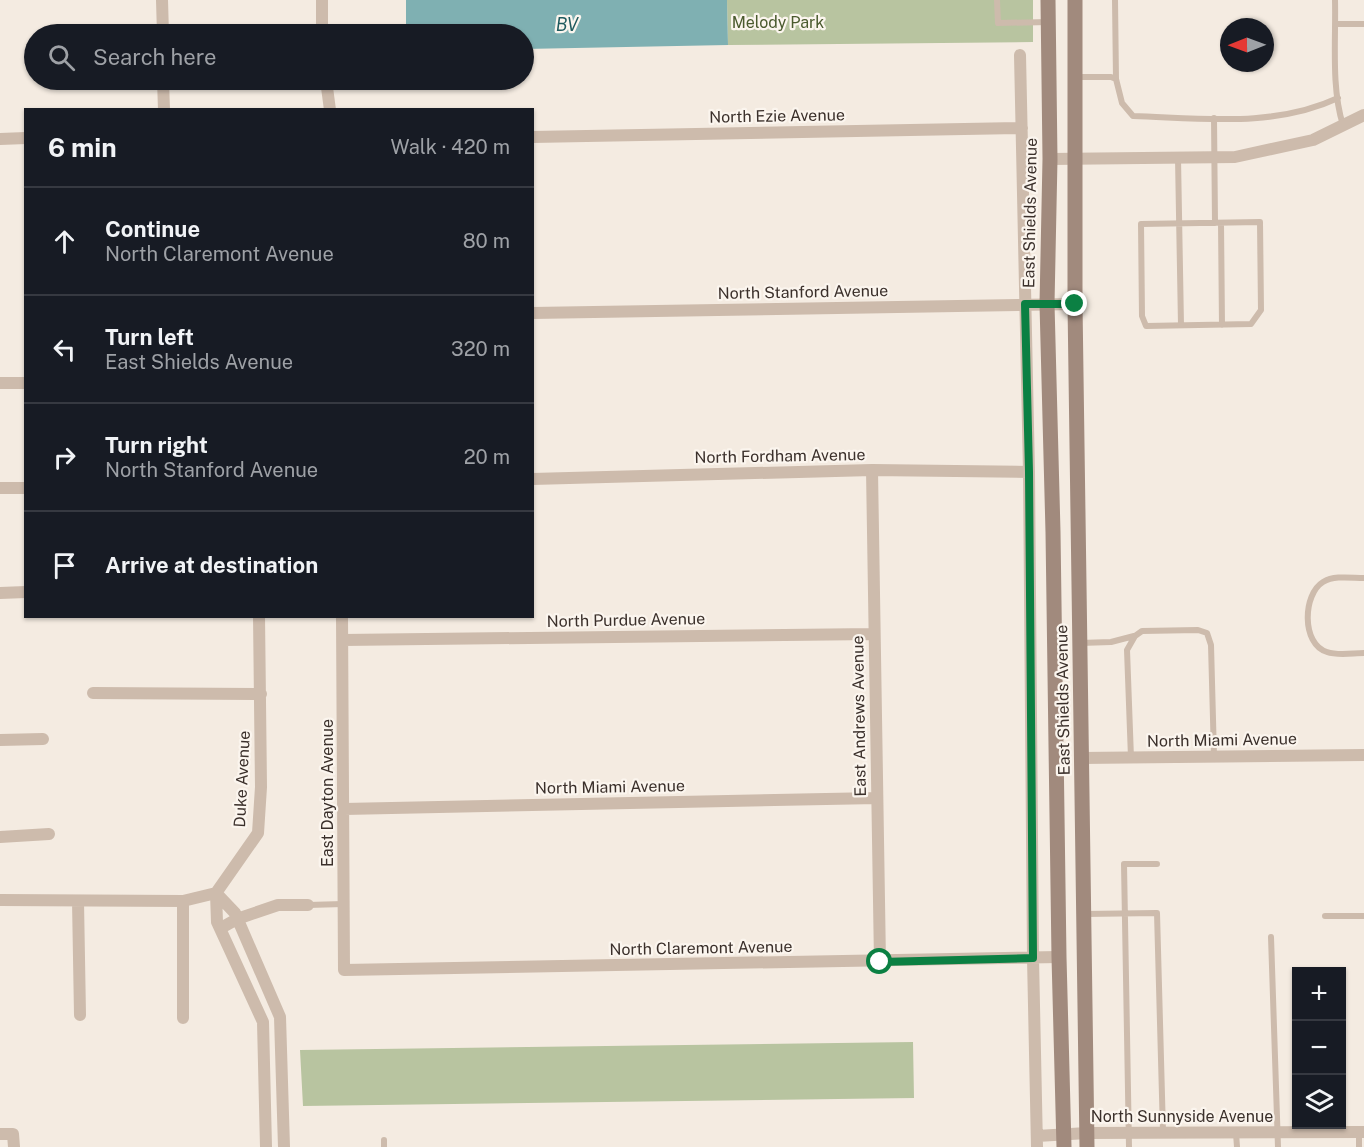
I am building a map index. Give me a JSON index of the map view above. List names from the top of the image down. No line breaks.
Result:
{"streets":{"main road":["East Shields Avenue"],"street":["North Ezie Avenue","North Stanford Avenue","North Fordham Avenue","North Purdue Avenue","East Andrews Avenue","North Miami Avenue","Duke Avenue","East Dayton Avenue","North Claremont Avenue","North Sunnyside Avenue"]},"crossings":[["North Ezie Avenue","East Shields Avenue"],["East Shields Avenue","North Stanford Avenue"],["East Shields Avenue","North Fordham Avenue"],["East Shields Avenue","North Miami Avenue"],["East Shields Avenue","North Claremont Avenue"],["East Shields Avenue","North Sunnyside Avenue"],["North Fordham Avenue","East Andrews Avenue"],["North Purdue Avenue","East Andrews Avenue"],["North Purdue Avenue","East Dayton Avenue"],["East Andrews Avenue","North Miami Avenue"],["East Andrews Avenue","North Claremont Avenue"],["North Miami Avenue","East Dayton Avenue"],["East Dayton Avenue","North Claremont Avenue"]],"water":["BV"],"parks":["Melody Park"],"north":"left","page":{"search":"Search here","heading":["6 min","Walk · 420 m"],"list":[["Continue","North Claremont Avenue","80 m"],["Turn left","East Shields Avenue","320 m"],["Turn right","North Stanford Avenue","20 m"],"Arrive at destination"],"map_buttons":["+","−"]}}
